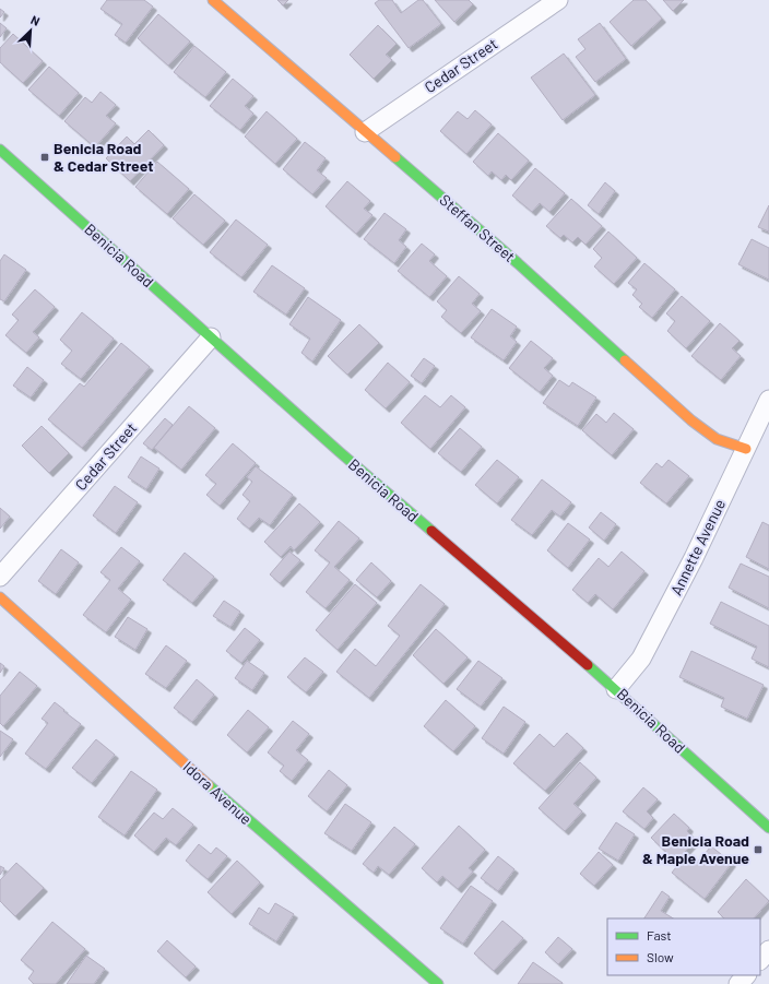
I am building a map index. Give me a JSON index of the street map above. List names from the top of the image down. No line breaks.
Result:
{"streets":{"street":["Cedar Street","Steffan Street","Benicia Road","Annette Avenue","Idora Avenue"]},"crossings":[["Cedar Street","Steffan Street"],["Cedar Street","Benicia Road"],["Steffan Street","Annette Avenue"],["Benicia Road","Annette Avenue"]],"places":{"transit":["Benicia Road & Cedar Street","Benicia Road & Maple Avenue"]},"legend":["Fast","Slow"],"north":"top right"}
